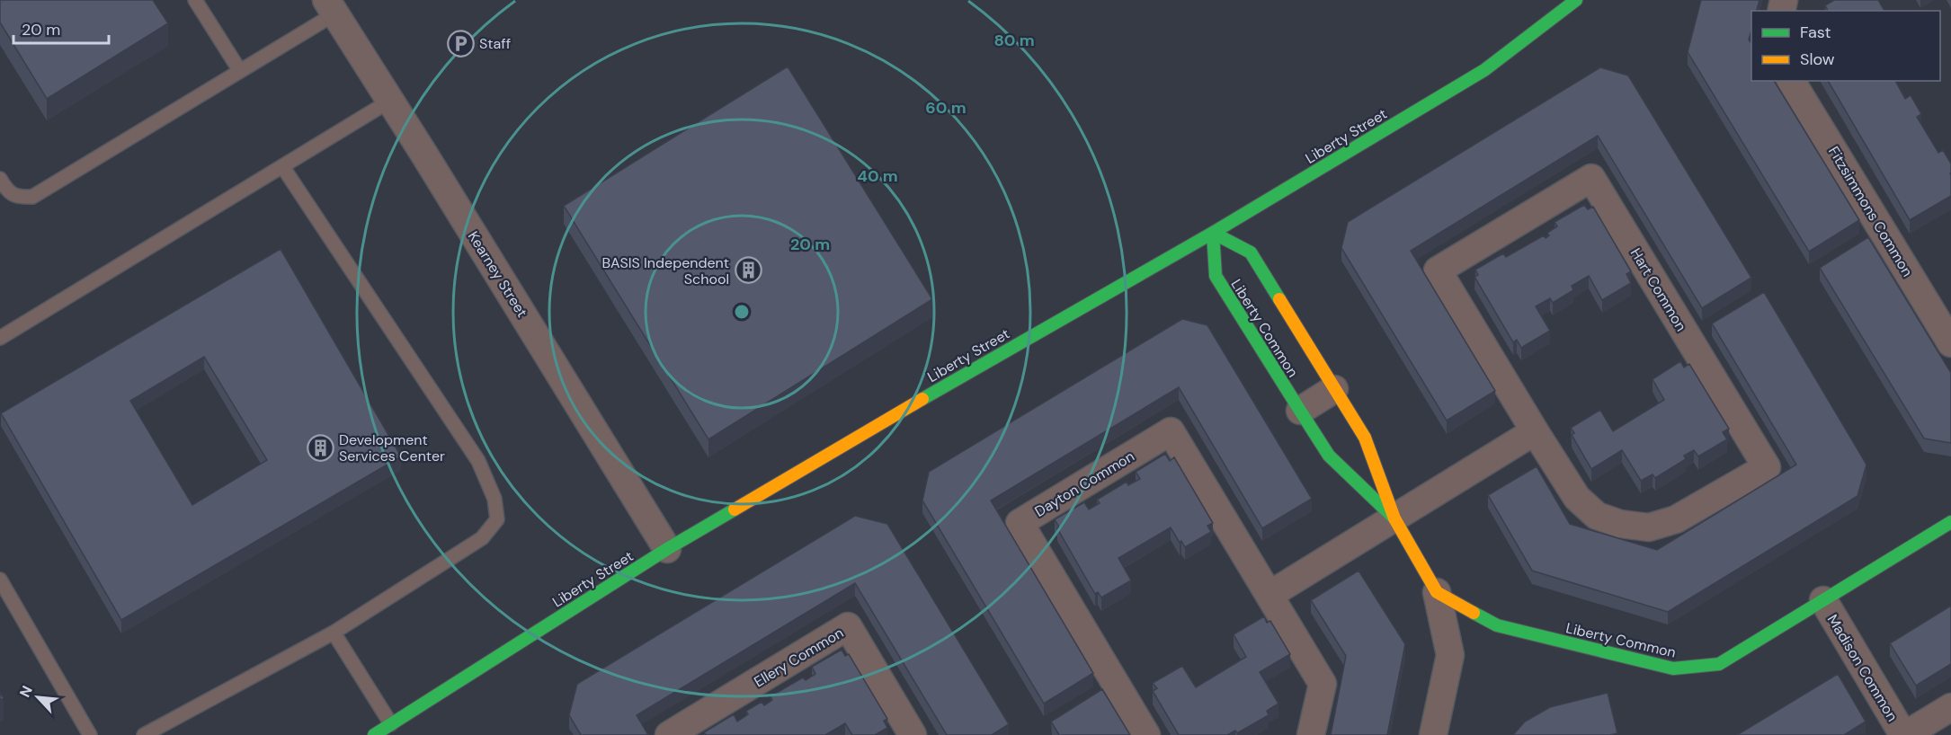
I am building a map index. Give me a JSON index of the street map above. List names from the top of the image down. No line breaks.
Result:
{"streets":{"street":["Liberty Street","Fitzsimmons Common","Kearney Street","Hart Common","Liberty Common","Dayton Common","Ellery Common","Madison Common"]},"crossings":[["Liberty Street","Kearney Street"],["Liberty Street","Liberty Common"],["Liberty Common","Madison Common"]],"places":{"parking":["Staff"],"building":["BASIS Independent School","Development Services Center"]},"legend":["Fast","Slow"],"scale_bar":"20 m","north":"top left","rings":["80 m","60 m","40 m","20 m"]}
